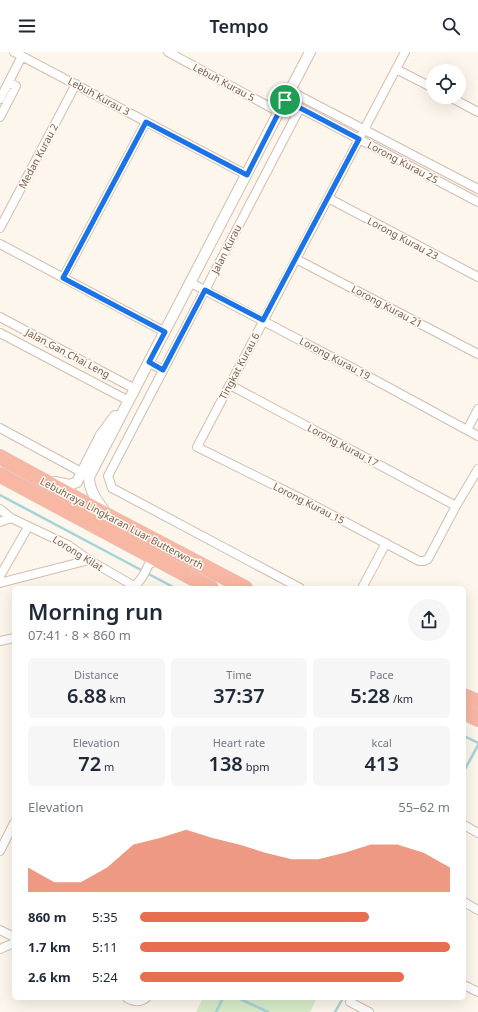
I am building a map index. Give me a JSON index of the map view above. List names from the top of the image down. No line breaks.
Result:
{"streets":{"highway":["Lebuhraya Lingkaran Luar Butterworth"],"street":["Lebuh Kurau 5","Lebuh Kurau 3","Medan Kurau 2","Lorong Kurau 25","Lorong Kurau 23","Jalan Kurau","Lorong Kurau 21","Jalan Gan Chai Leng","Lorong Kurau 19","Tingkat Kurau 6","Lorong Kurau 17","Lorong Kurau 15","Lorong Kilat"]},"crossings":[["Lebuh Kurau 5","Jalan Kurau"],["Lebuh Kurau 3","Medan Kurau 2"],["Lebuh Kurau 3","Jalan Kurau"],["Lorong Kurau 25","Jalan Kurau"],["Lorong Kurau 25","Tingkat Kurau 6"],["Lorong Kurau 23","Tingkat Kurau 6"],["Jalan Kurau","Jalan Gan Chai Leng"],["Jalan Kurau","Lorong Kurau 19"],["Jalan Kurau","Lebuhraya Lingkaran Luar Butterworth"],["Lorong Kurau 21","Tingkat Kurau 6"],["Lorong Kurau 19","Tingkat Kurau 6"],["Tingkat Kurau 6","Lorong Kurau 17"],["Tingkat Kurau 6","Lorong Kurau 15"],["Lorong Kurau 17","Lorong Kurau 15"]],"page":{"header":"Tempo","heading":["Morning run","07:41 · 8 × 860 m"],"stats":[["Distance","6.88 km"],["Time","37:37"],["Pace","5:28 /km"],["Elevation","72 m"],["Heart rate","138 bpm"],["kcal","413"]],"chart":["Elevation","55–62 m"],"list":[{"name":"860 m","note":"5:35"},{"name":"1.7 km","note":"5:11"},{"name":"2.6 km","note":"5:24"}]}}
